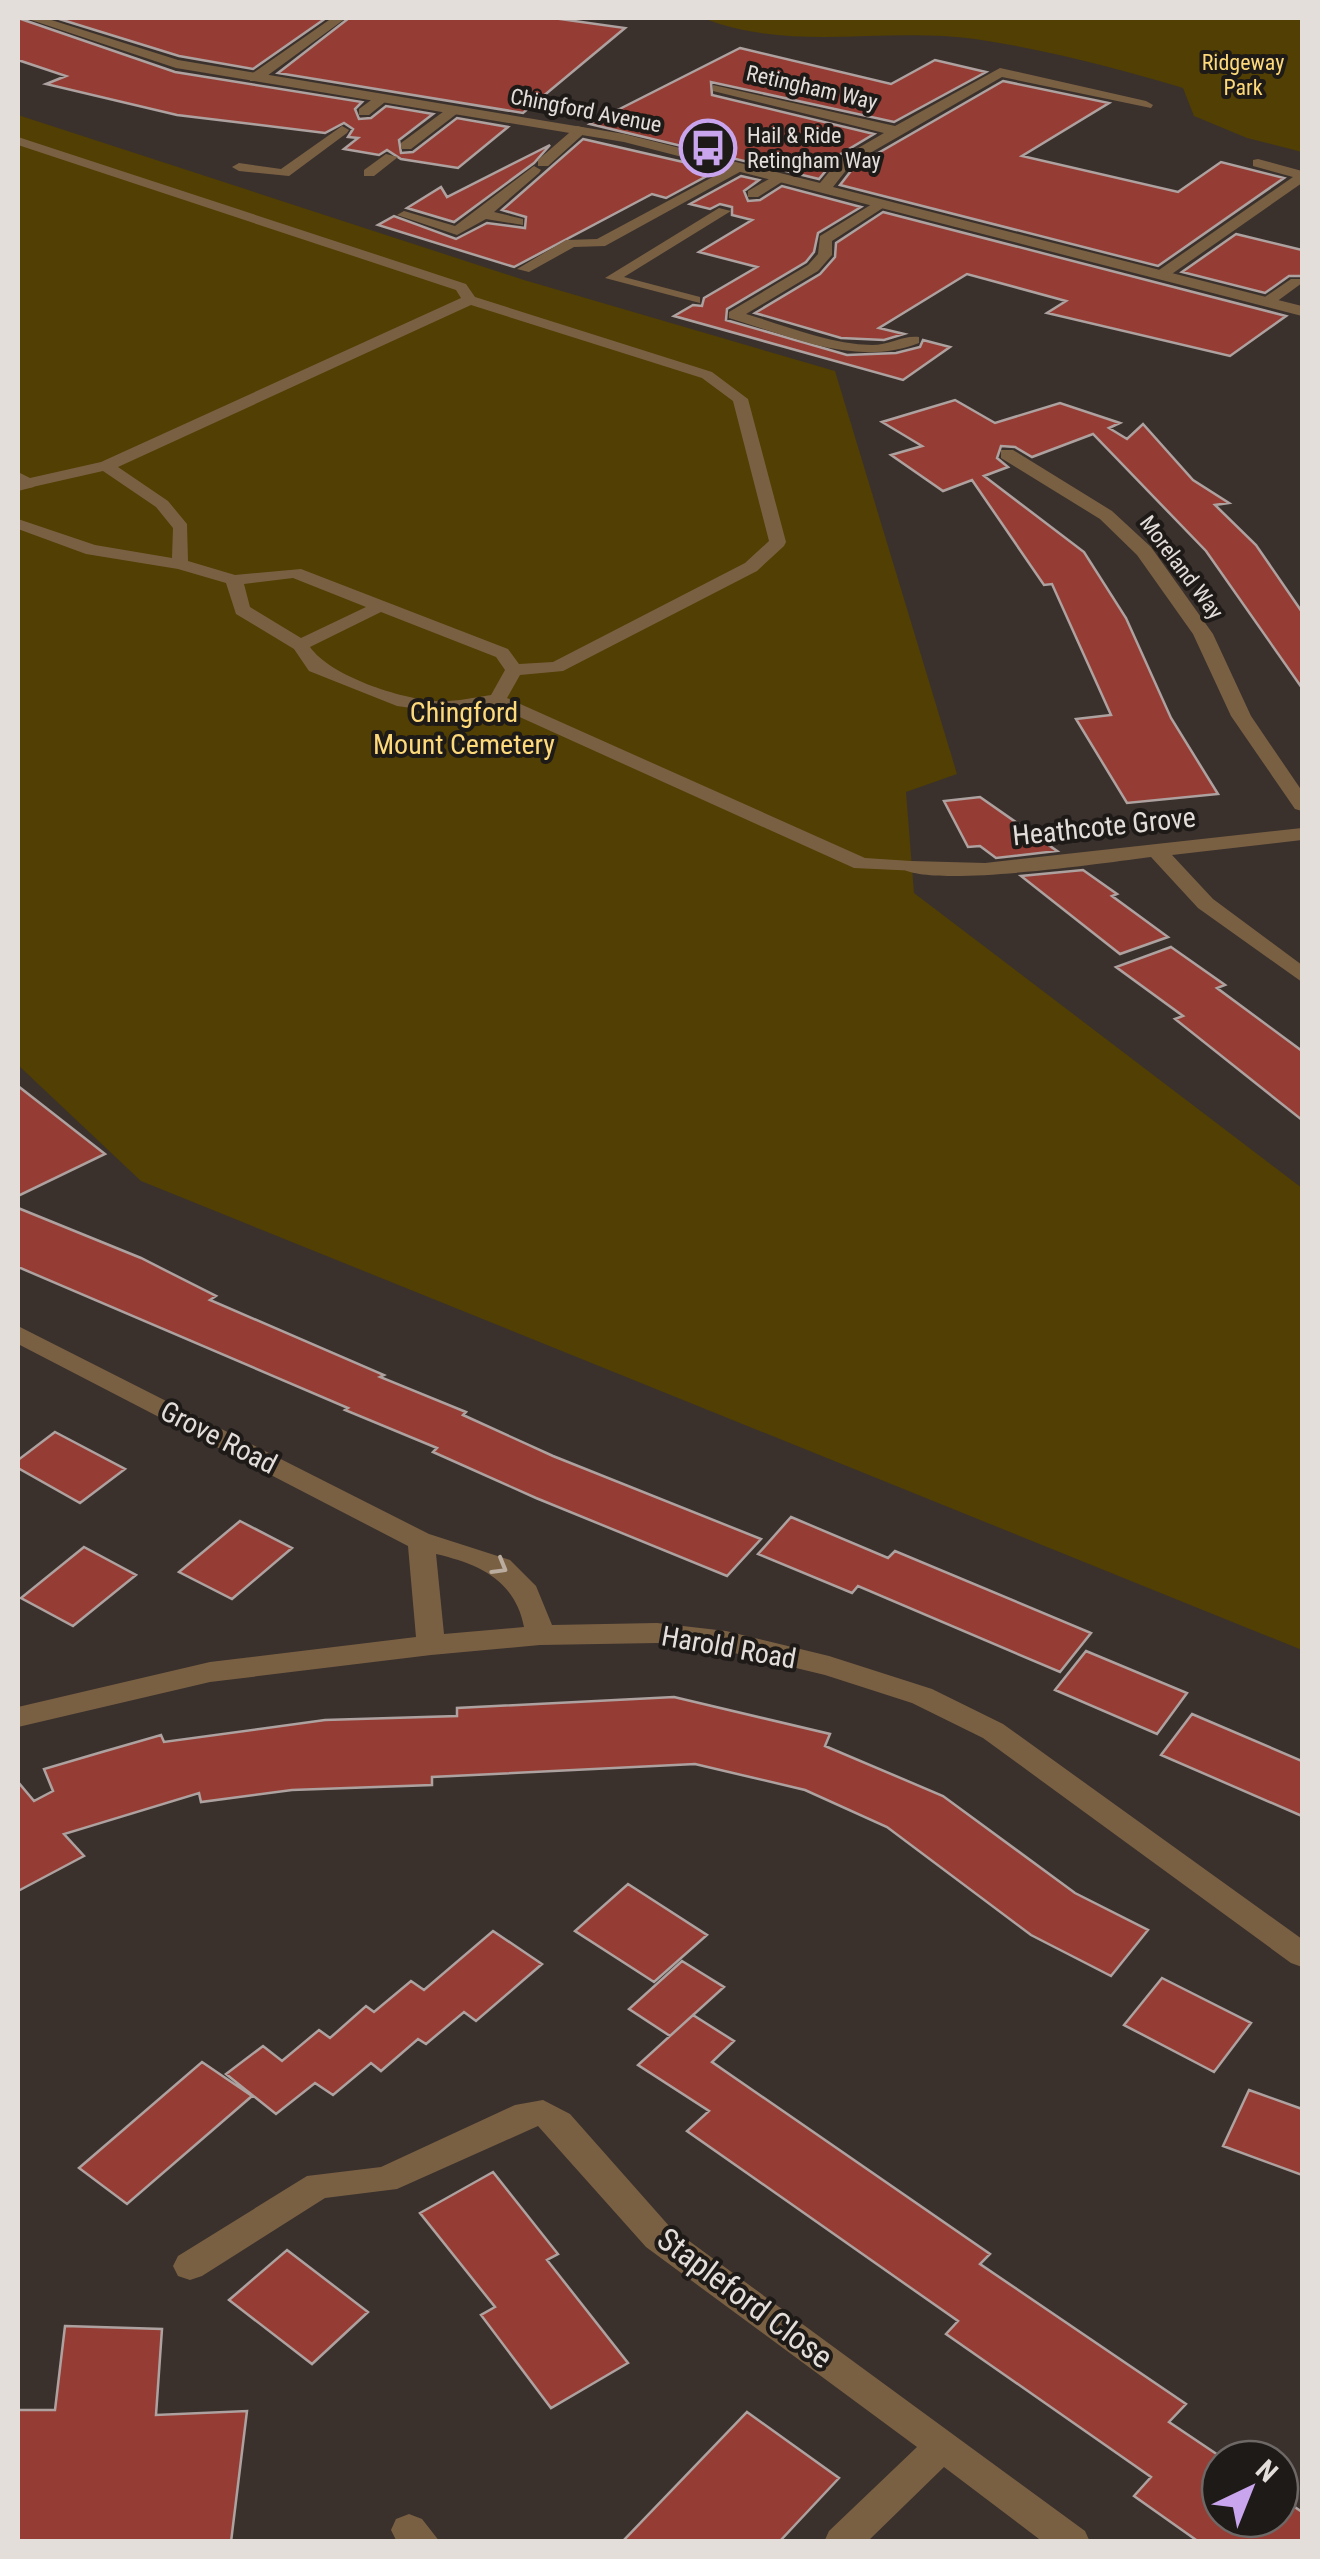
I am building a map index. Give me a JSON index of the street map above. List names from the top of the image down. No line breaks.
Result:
{"streets":{"street":["Retingham Way","Chingford Avenue","Moreland Way","Heathcote Grove","Grove Road","Harold Road","Stapleford Close"]},"crossings":[["Retingham Way","Chingford Avenue"],["Grove Road","Harold Road"]],"parks":["Ridgeway Park","Chingford Mount Cemetery"],"places":{"bus stop":["Hail & Ride Retingham Way"]},"north":"top right"}
